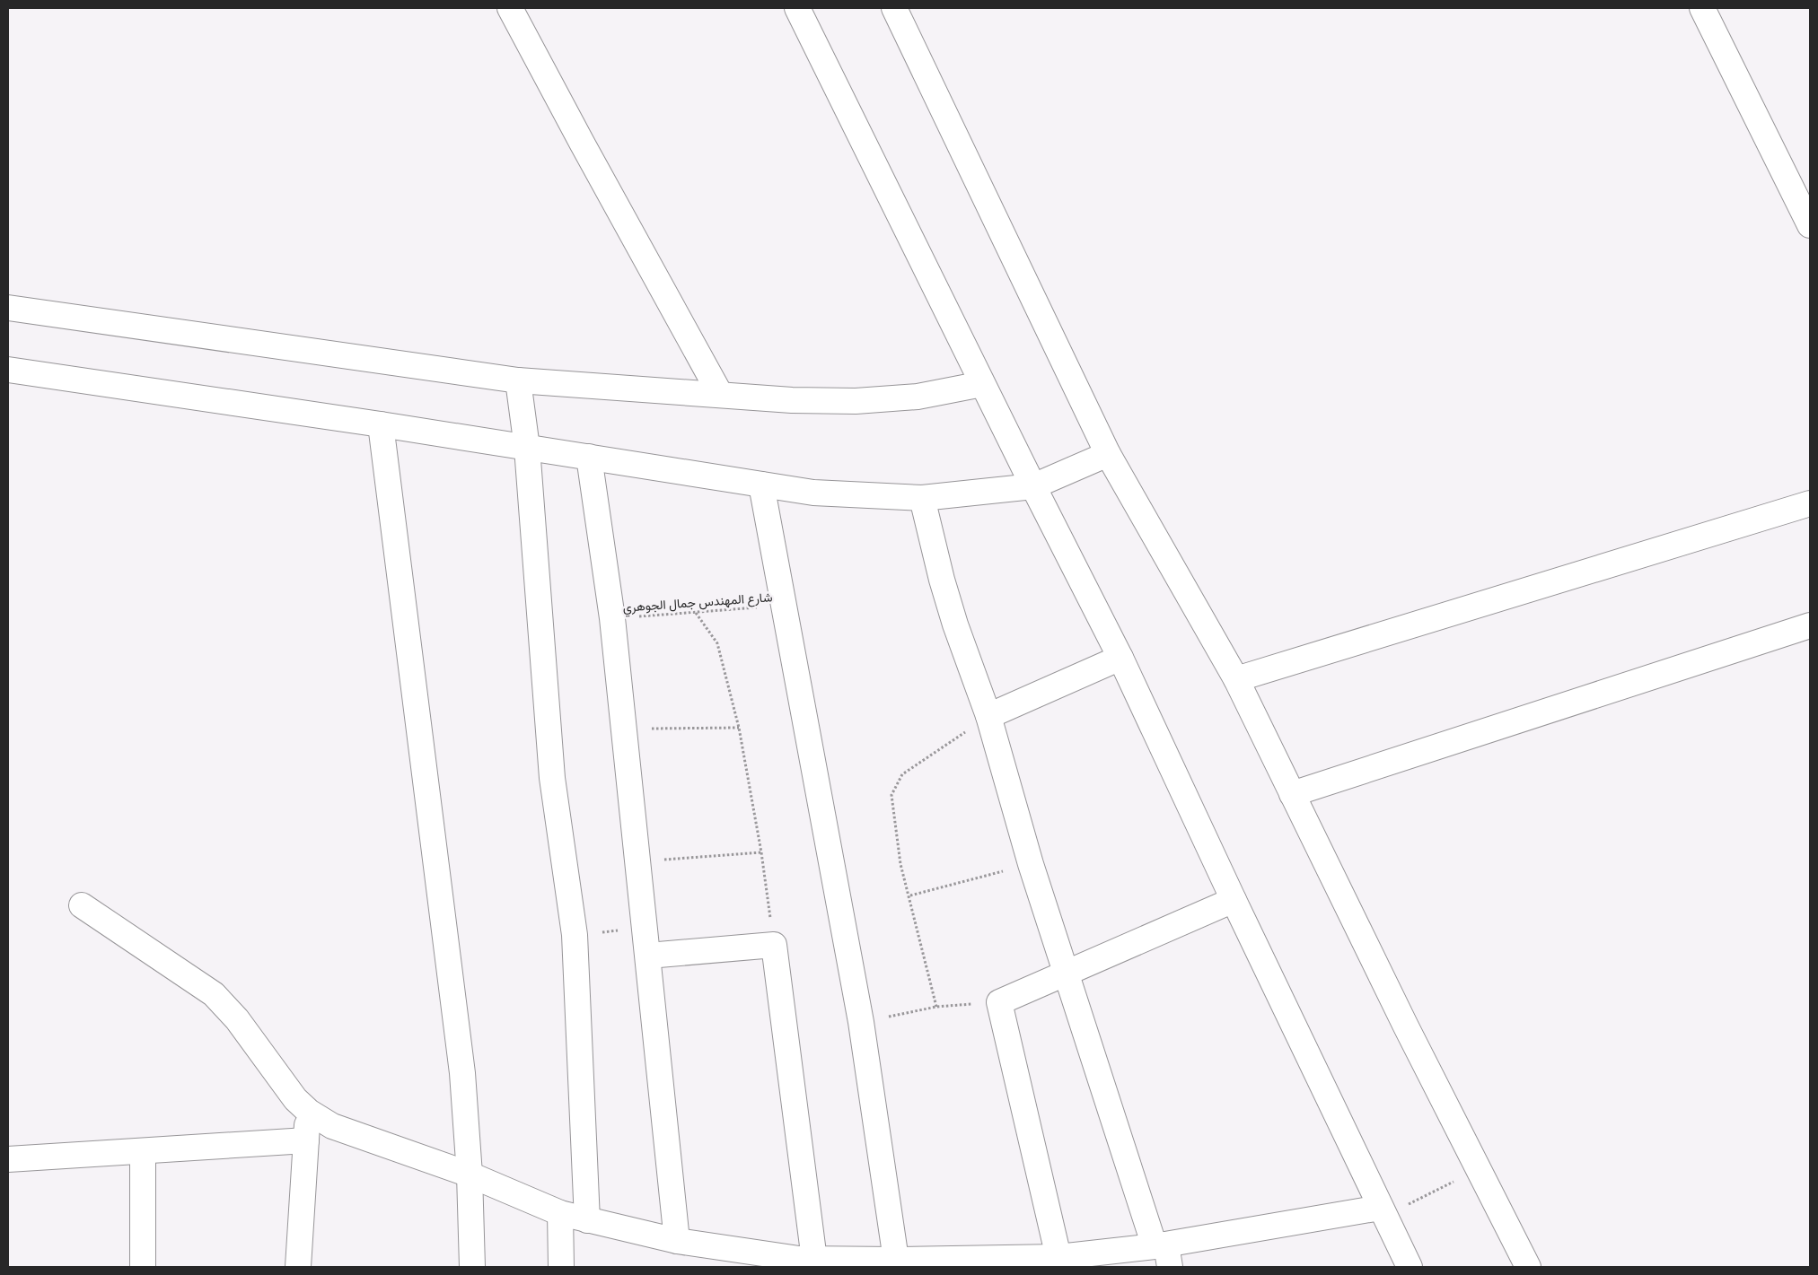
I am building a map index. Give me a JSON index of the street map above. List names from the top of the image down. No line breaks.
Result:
{"streets":{"path":["شارع المهندس جمال الجوهري"]}}
